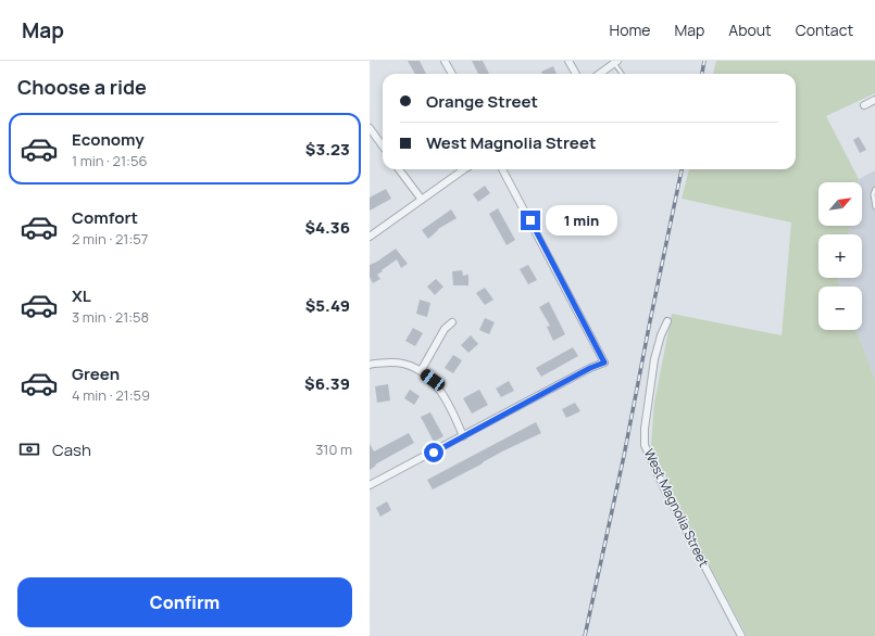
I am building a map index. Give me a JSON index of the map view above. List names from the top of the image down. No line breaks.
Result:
{"streets":{"street":["West Magnolia Street"]},"north":"top right","page":{"header":"Map","nav":["Home","Map","About","Contact"],"heading":"Choose a ride","banner":["Orange Street","West Magnolia Street"],"list":[{"name":"Economy","note":"1 min · 21:56","value":"$3.23"},{"name":"Comfort","note":"2 min · 21:57","value":"$4.36"},{"name":"XL","note":"3 min · 21:58","value":"$5.49"},{"name":"Green","note":"4 min · 21:59","value":"$6.39"}],"map_buttons":["+","−"],"bubble":"1 min","pay":["Cash","310 m"],"buttons":"Confirm"}}
